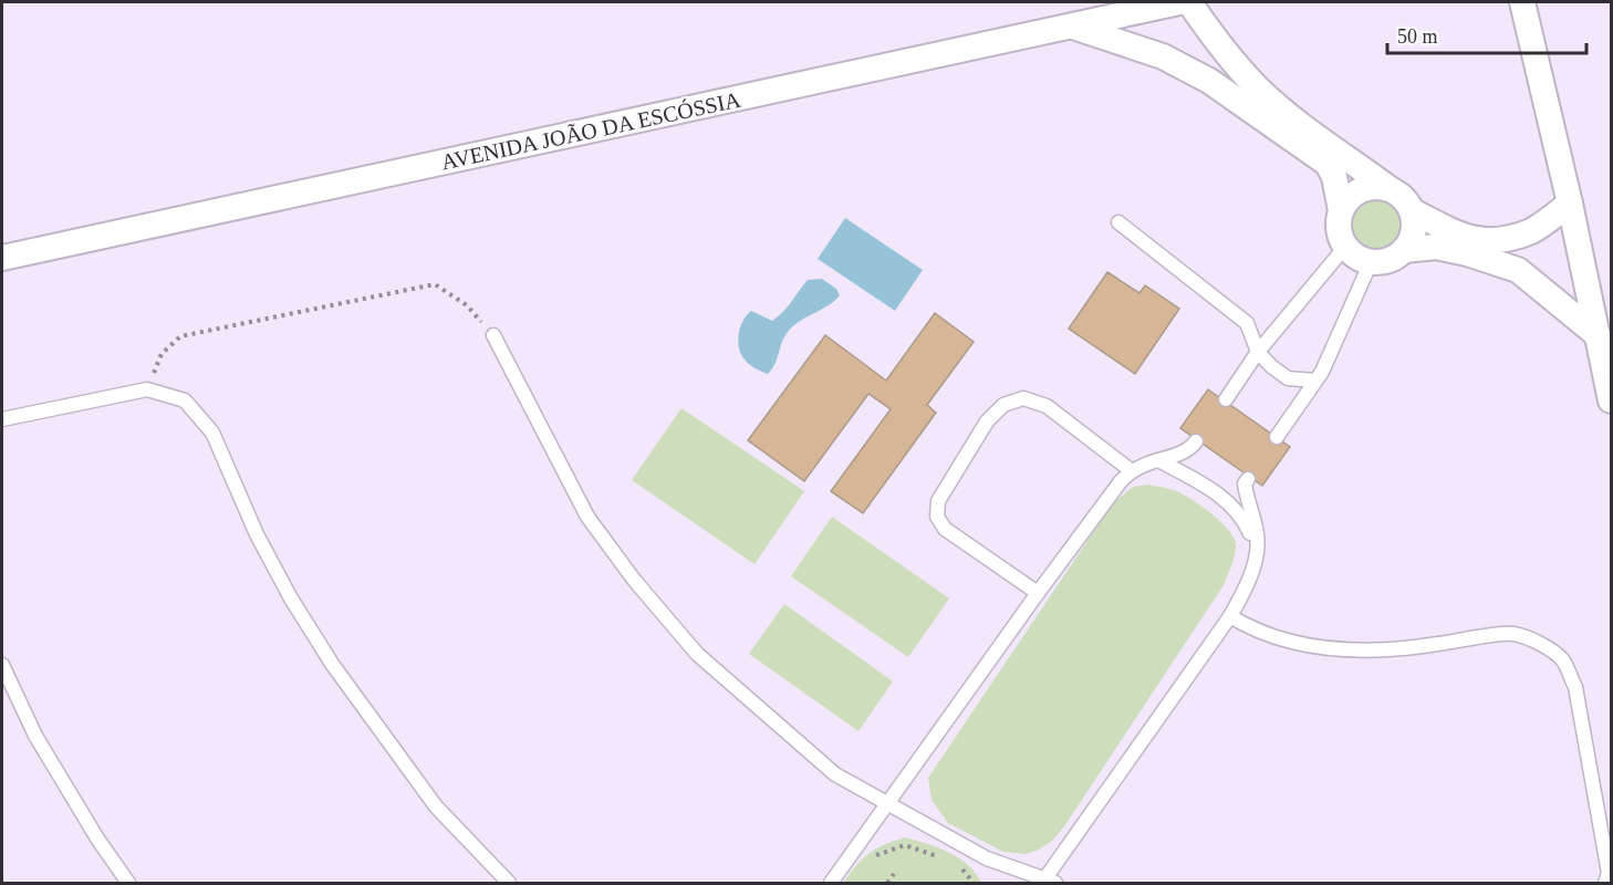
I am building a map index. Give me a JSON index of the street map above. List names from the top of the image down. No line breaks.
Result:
{"streets":{"street":["AVENIDA JOÃO DA ESCÓSSIA"]},"scale_bar":"50 m"}
